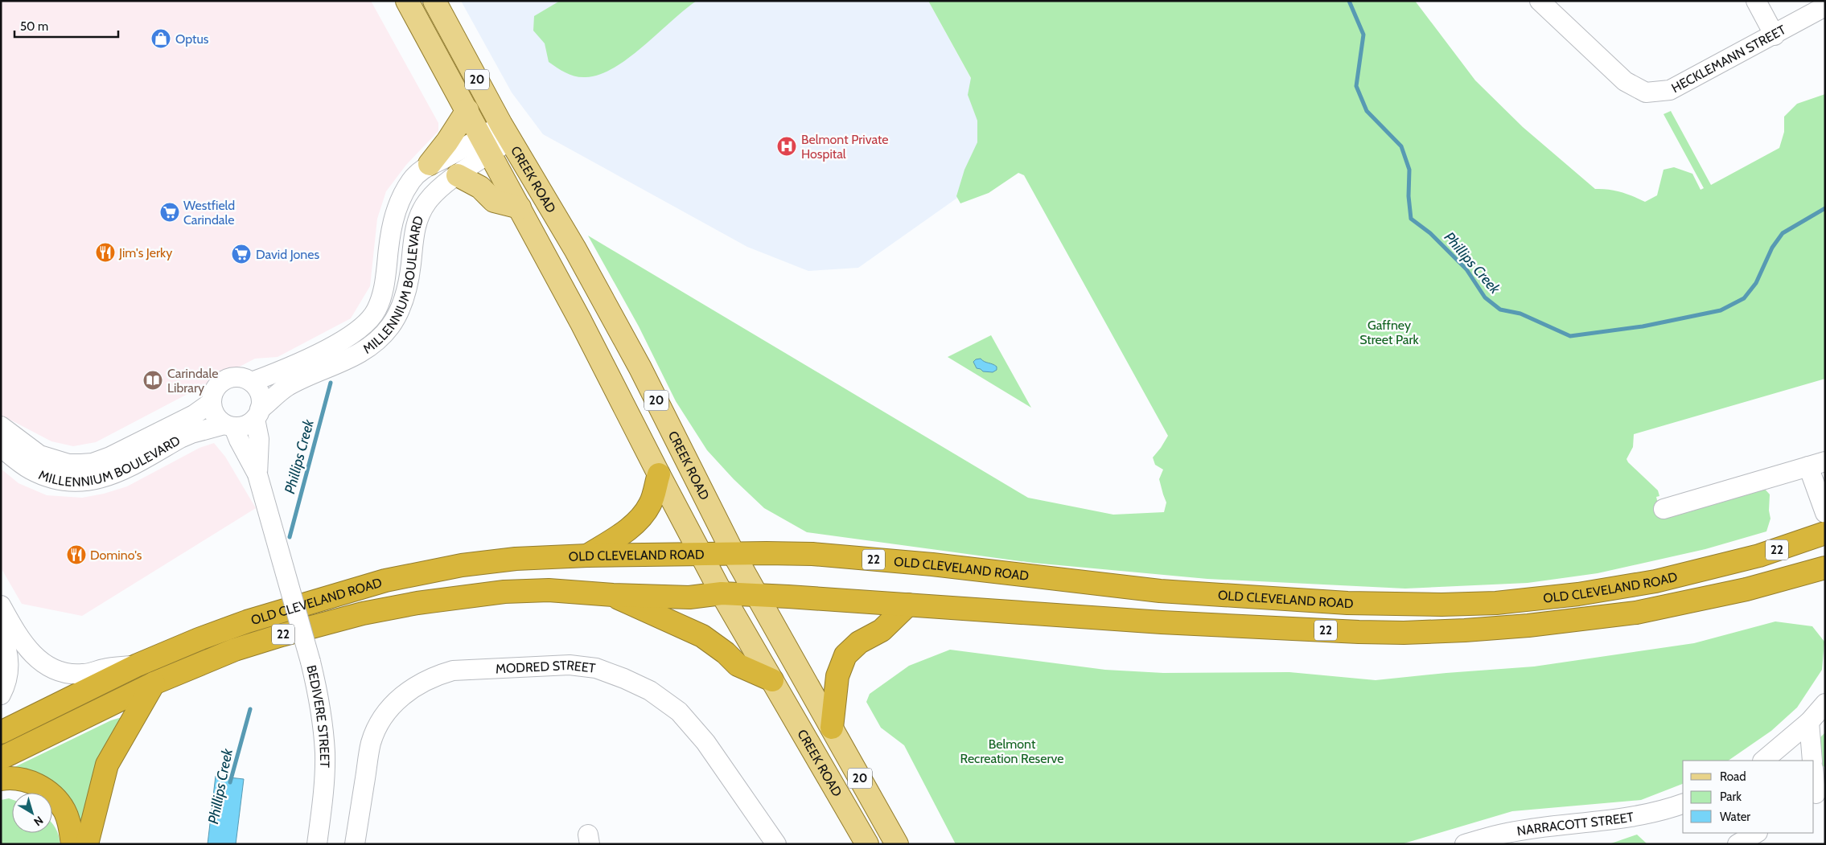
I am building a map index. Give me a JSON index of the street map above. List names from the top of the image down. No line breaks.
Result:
{"streets":{"highway":["22","OLD CLEVELAND ROAD"],"main road":["20","CREEK ROAD"],"street":["HECKLEMANN STREET","MILLENNIUM BOULEVARD","MODRED STREET","BEDIVERE STREET","NARRACOTT STREET"]},"crossings":[["CREEK ROAD","MILLENNIUM BOULEVARD"],["CREEK ROAD","OLD CLEVELAND ROAD"],["MILLENNIUM BOULEVARD","BEDIVERE STREET"]],"water":["Phillips Creek"],"parks":["Gaffney Street Park","Belmont Recreation Reserve"],"places":{"shop":["Optus"],"hospital":["Belmont Private Hospital"],"supermarket":["Westfield Carindale","David Jones"],"restaurant":["Jim's Jerky","Domino's"],"library":["Carindale Library"]},"legend":["Road","Park","Water"],"scale_bar":"50 m","north":"bottom right"}
